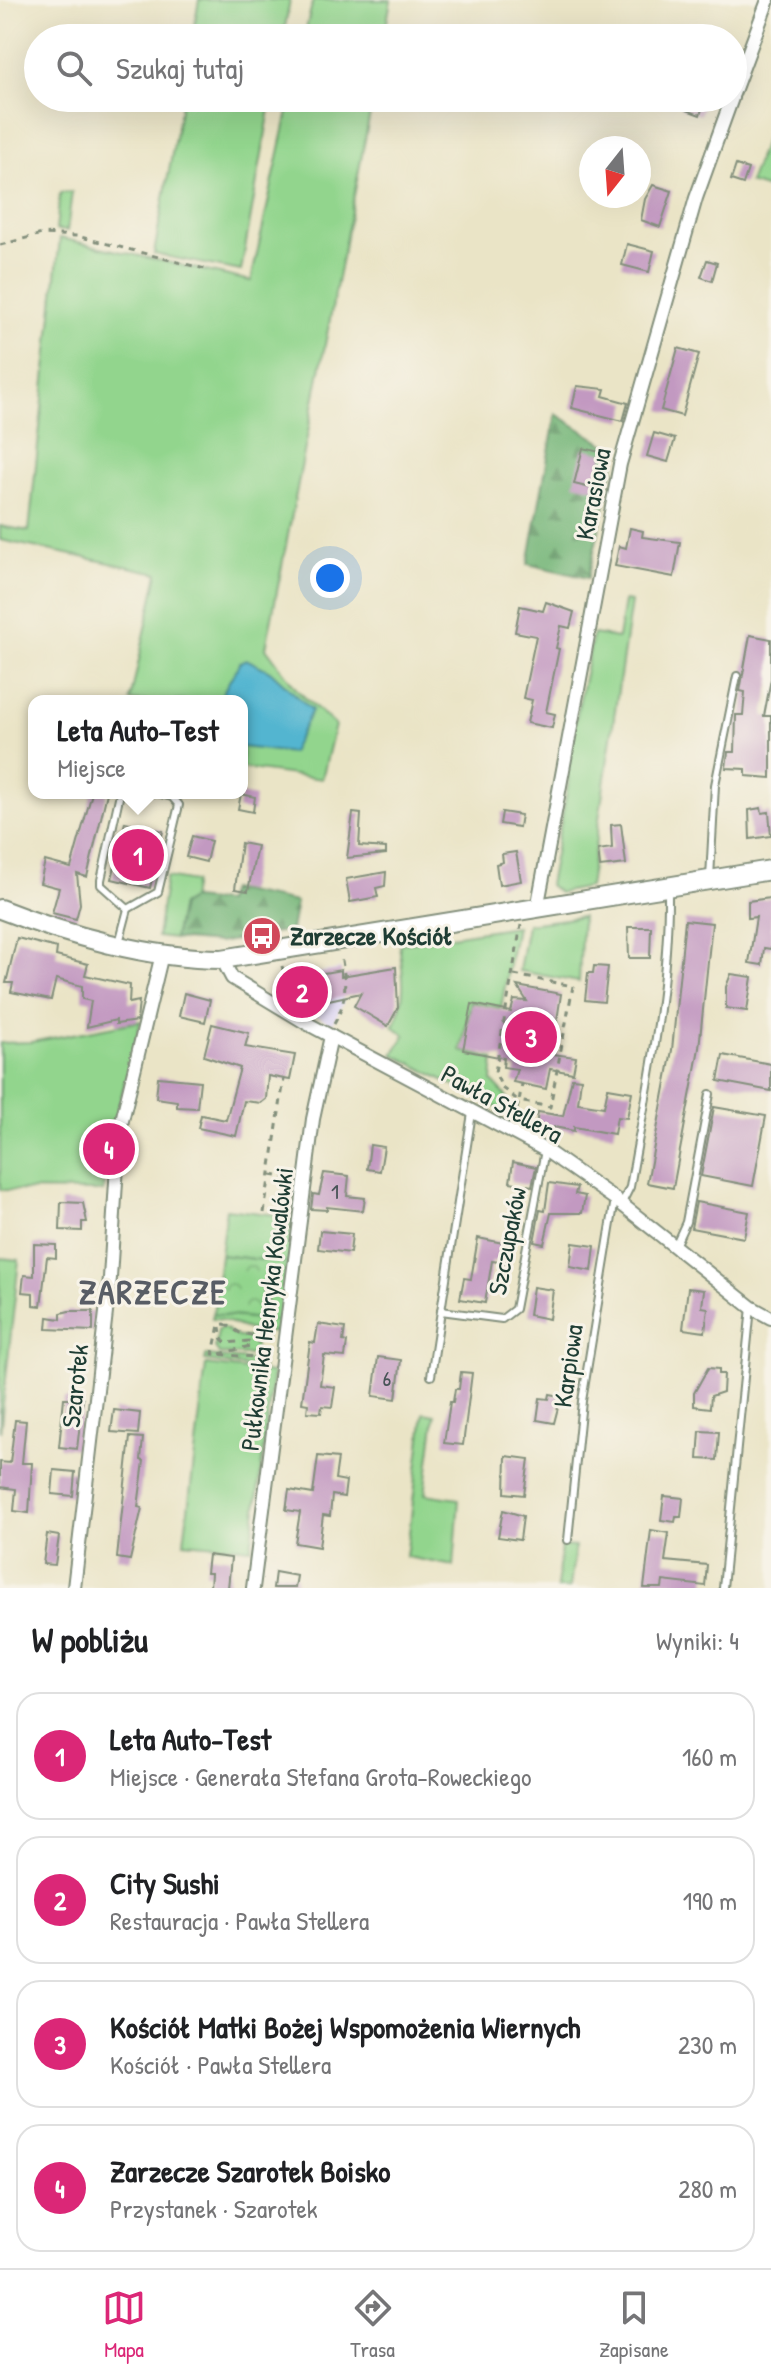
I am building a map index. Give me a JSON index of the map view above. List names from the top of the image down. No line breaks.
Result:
{"streets":{"street":["Karasiowa","Pawła Stellera","Pułkownika Henryka Kowalówki","Szarotek"],"lane":["Szczupaków","Karpiowa"]},"crossings":[["Pawła Stellera","Szczupaków"],["Pawła Stellera","Pułkownika Henryka Kowalówki"],["Pawła Stellera","Karpiowa"]],"districts":["ZARZECZE"],"places":{"bus stop":["Zarzecze Kościół"]},"house_numbers":["1","6"],"north":"bottom","page":{"search":"Szukaj tutaj","popup":["Leta Auto-Test","Miejsce"],"pins":["1","2","3","4"],"heading":["W pobliżu","Wyniki: 4"],"list":[{"mark":"1","name":"Leta Auto-Test","note":"Miejsce · Generała Stefana Grota-Roweckiego","value":"160 m"},{"mark":"2","name":"City Sushi","note":"Restauracja · Pawła Stellera","value":"190 m"},{"mark":"3","name":"Kościół Matki Bożej Wspomożenia Wiernych","note":"Kościół · Pawła Stellera","value":"230 m"},{"mark":"4","name":"Zarzecze Szarotek Boisko","note":"Przystanek · Szarotek","value":"280 m"}],"nav":["Mapa","Trasa","Zapisane"]}}
